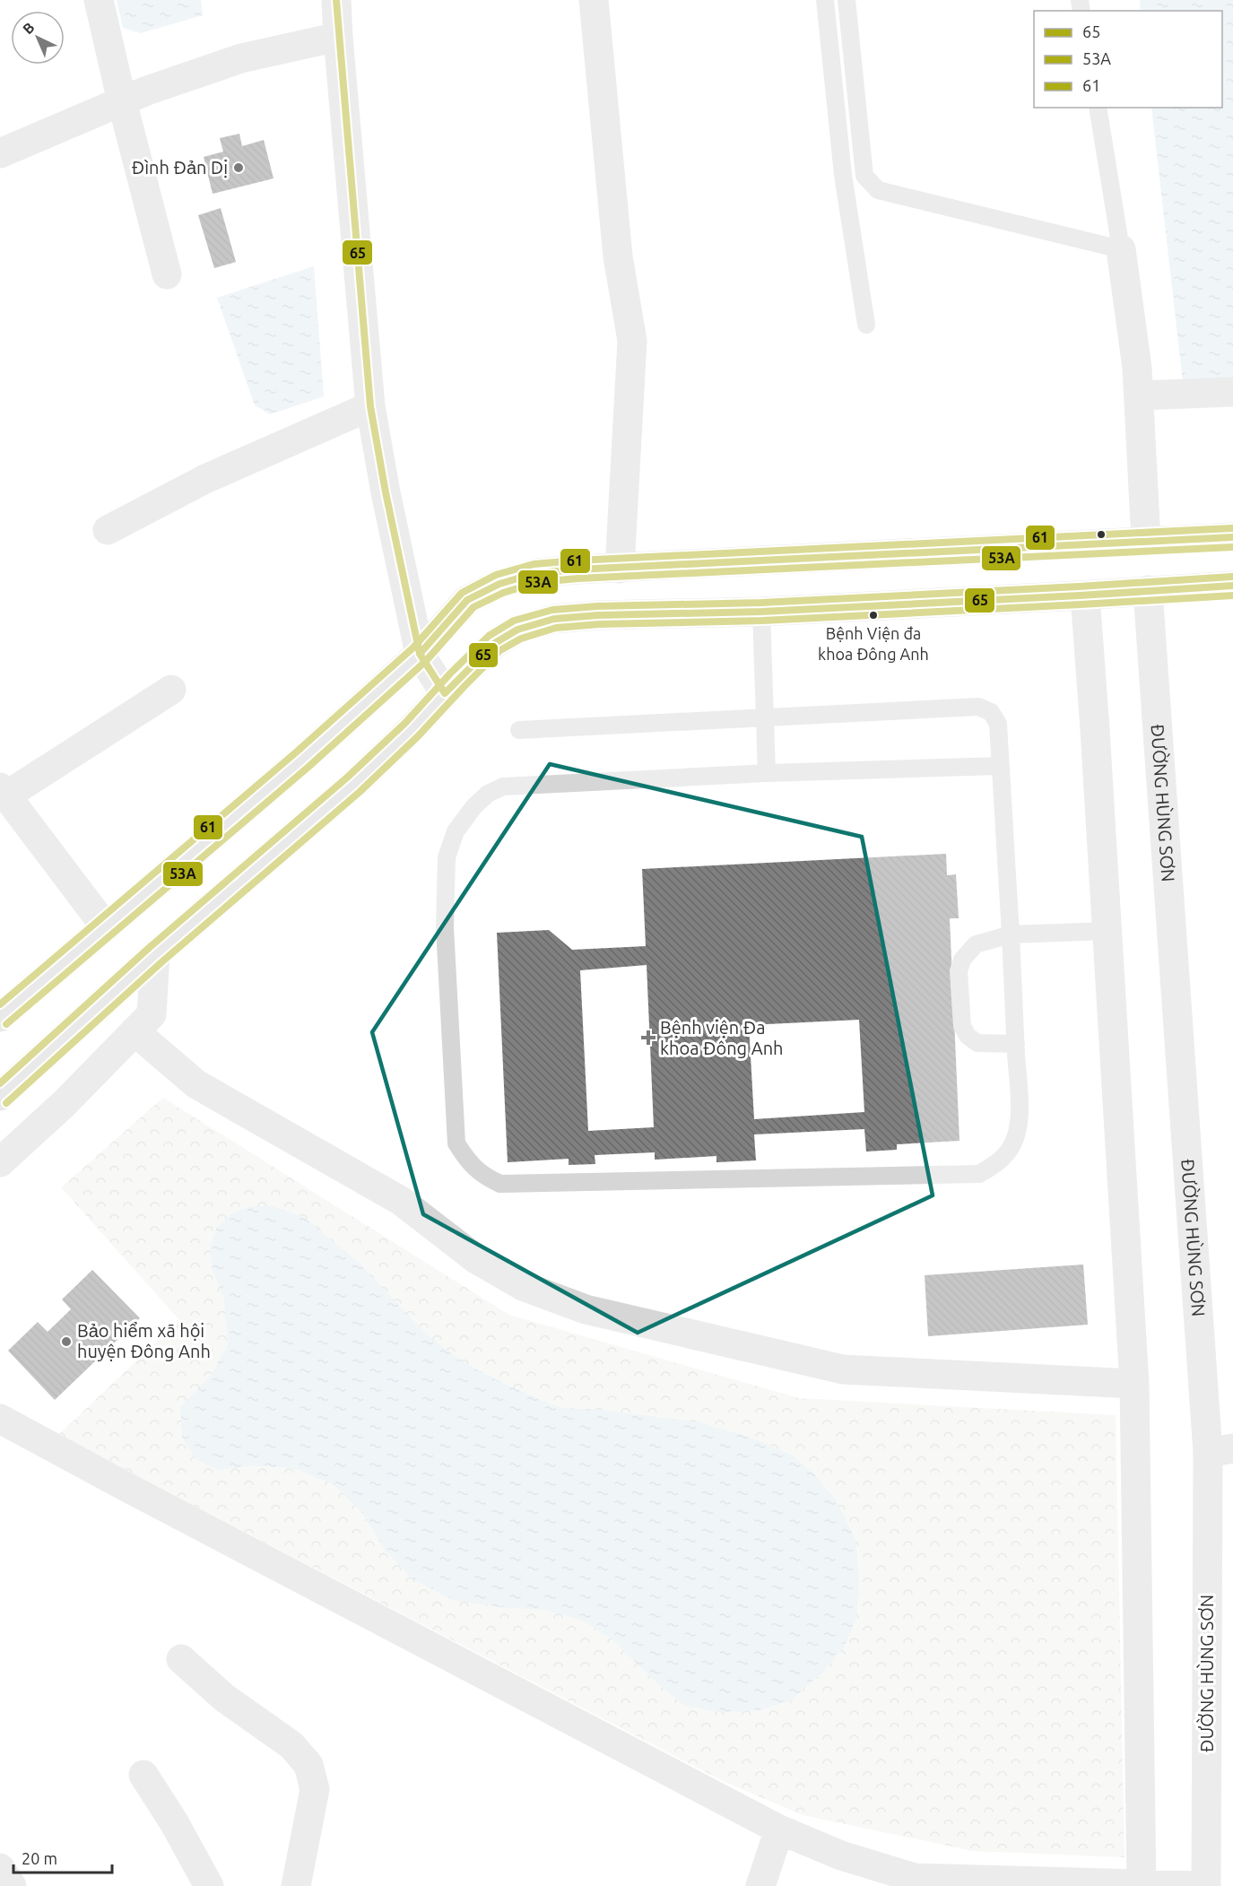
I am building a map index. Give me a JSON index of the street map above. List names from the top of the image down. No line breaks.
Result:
{"streets":{"street":["ĐƯỜNG HÙNG SƠN"]},"places":{"other":["Đình Đản Dị","Bệnh Viện đa khoa Đông Anh","Bảo hiểm xã hội huyện Đông Anh"],"health":["Bệnh viện Đa khoa Đông Anh"]},"lines":["transit line 65","transit line 61","transit line 53A"],"legend":["65","53A","61"],"scale_bar":"20 m","north":"top left"}
